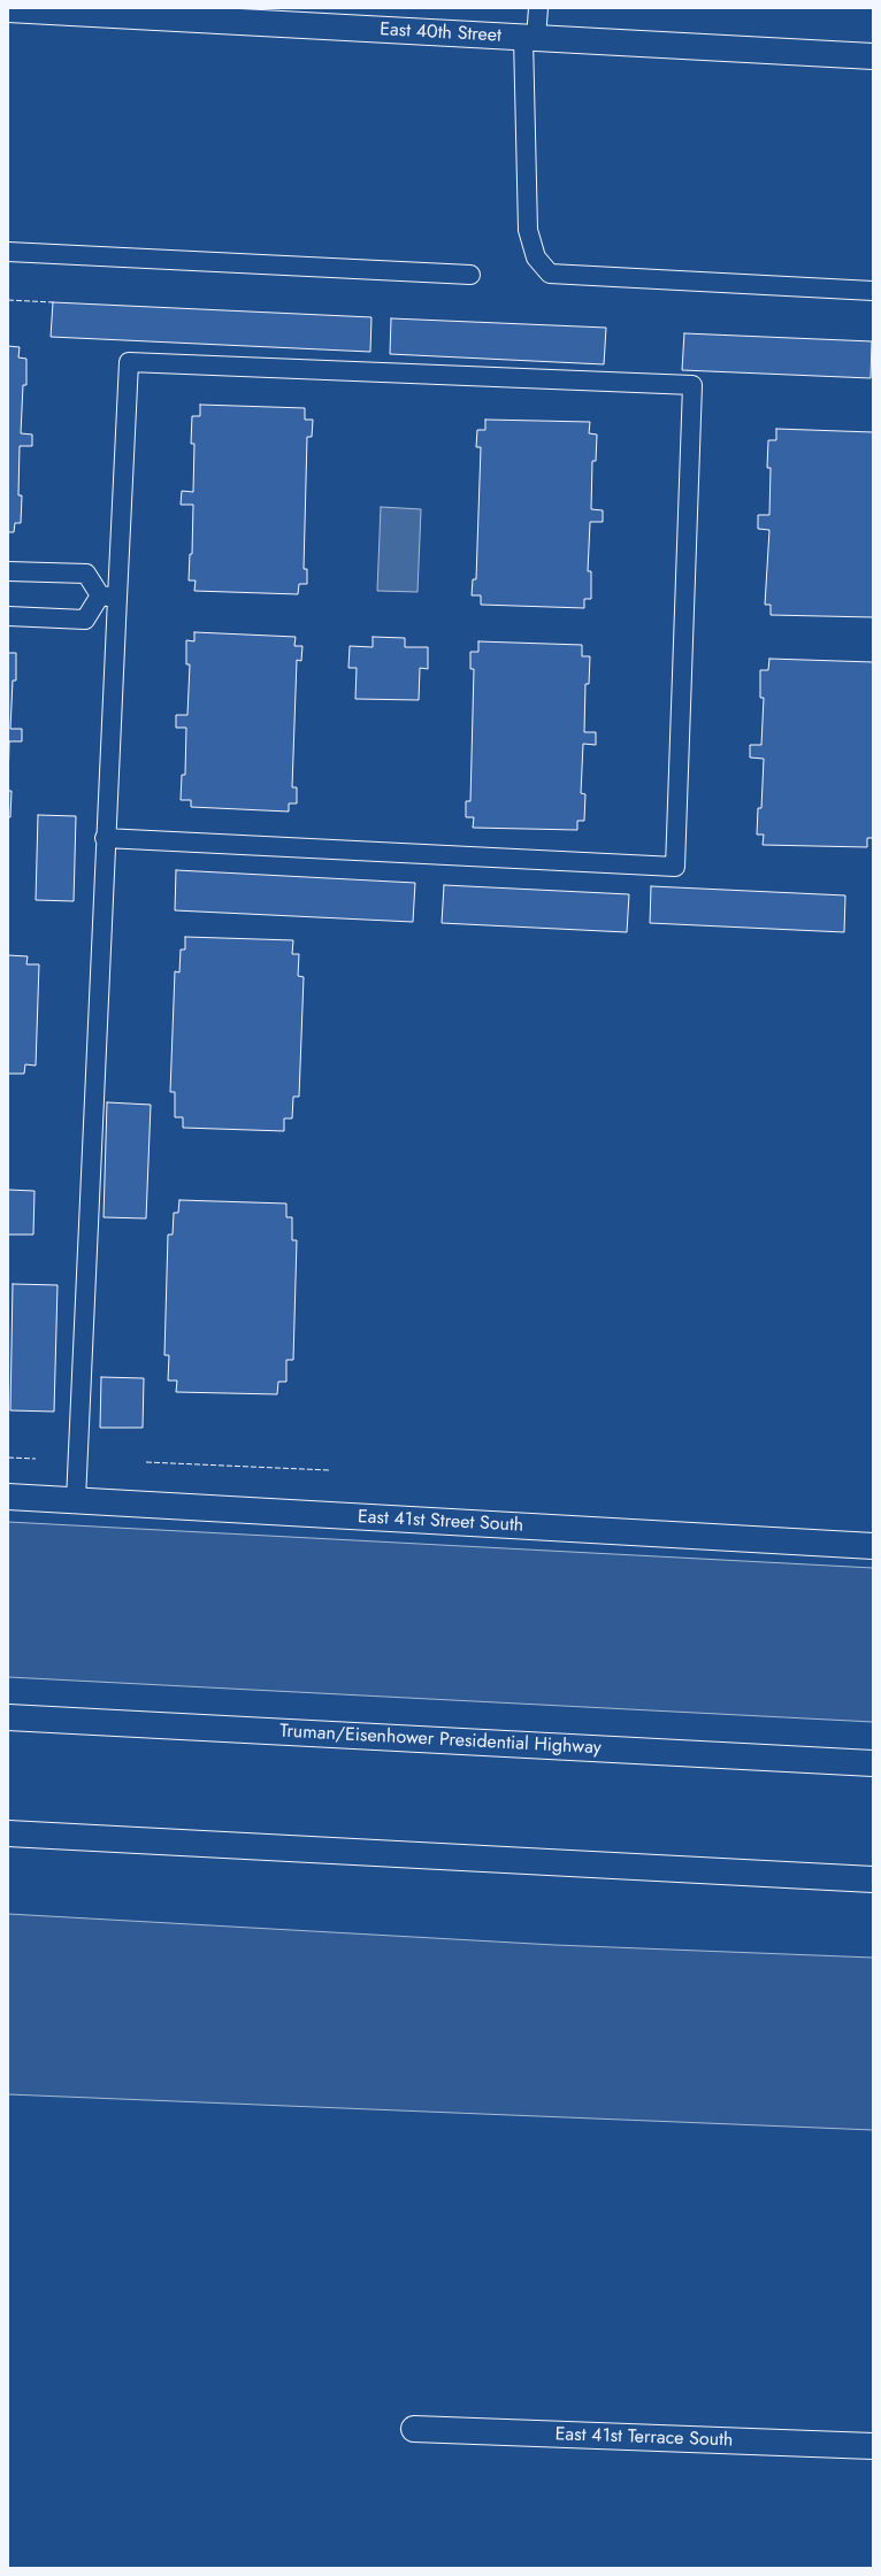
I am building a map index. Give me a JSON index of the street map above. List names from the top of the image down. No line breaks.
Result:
{"streets":{"main road":["East 40th Street","East 41st Street South","Truman/Eisenhower Presidential Highway","East 41st Terrace South"]}}
